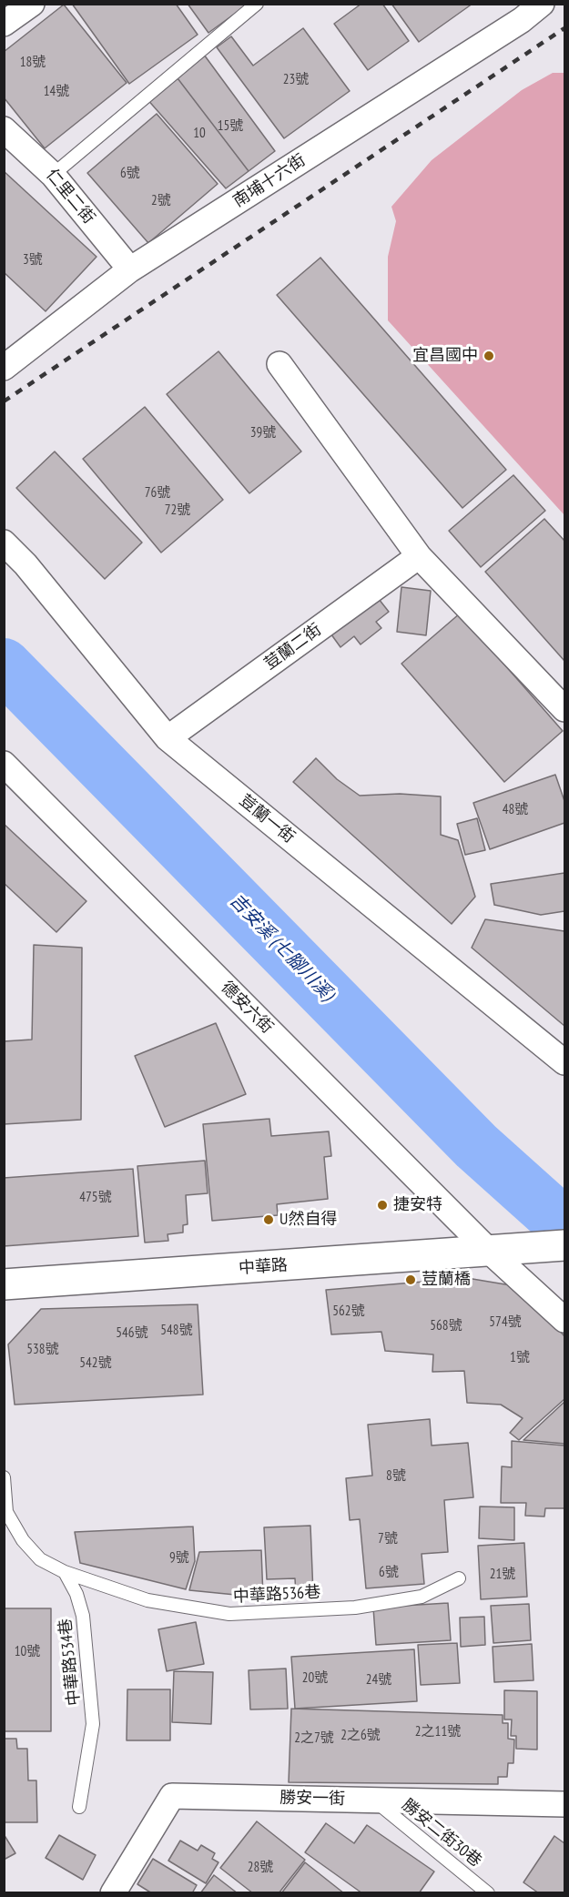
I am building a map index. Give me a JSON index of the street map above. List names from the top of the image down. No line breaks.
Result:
{"streets":{"main road":["中華路"],"street":["南埔十六街","仁里二街","荳蘭二街","荳蘭一街","德安六街","勝安一街"],"lane":["中華路536巷","中華路534巷","勝安二街30巷"]},"crossings":[["南埔十六街","仁里二街"],["荳蘭二街","荳蘭一街"],["德安六街","中華路"],["中華路536巷","中華路534巷"],["勝安一街","勝安二街30巷"]],"water":["吉安溪 (七腳川溪)"],"places":["宜昌國中","捷安特","U然自得","荳蘭橋"],"house_numbers":["18號","23號","14號","15號","10","6號","2號","3號","39號","76號","72號","48號","475號","562號","574號","568號","548號","546號","538號","1號","542號","8號","7號","9號","6號","21號","10號","20號","24號","2之11號","2之6號","2之7號","28號"]}
